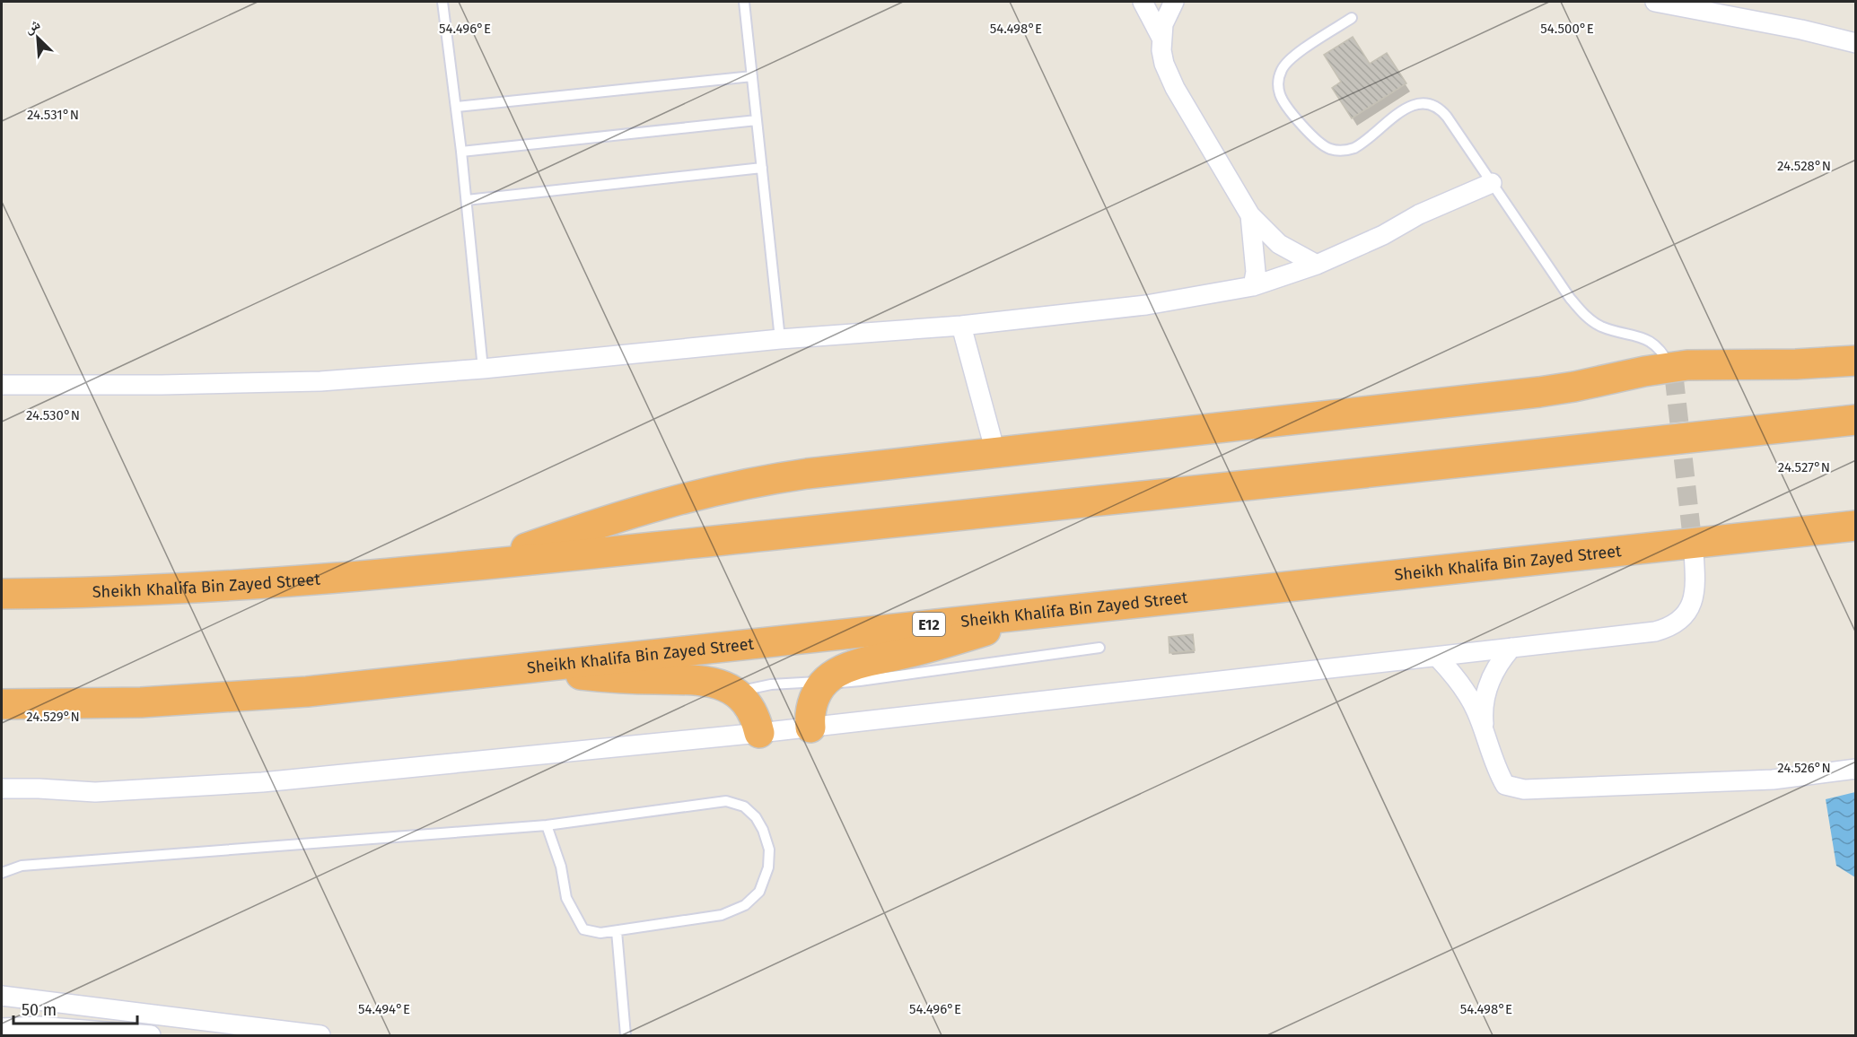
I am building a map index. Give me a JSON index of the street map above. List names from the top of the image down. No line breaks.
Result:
{"streets":{"highway":["Sheikh Khalifa Bin Zayed Street","E12"]},"scale_bar":"50 m","north":"top left","coordinates":["54.496°E","54.498°E","54.500°E","24.531°N","24.528°N","24.530°N","24.527°N","24.529°N","24.526°N","54.494°E"]}
